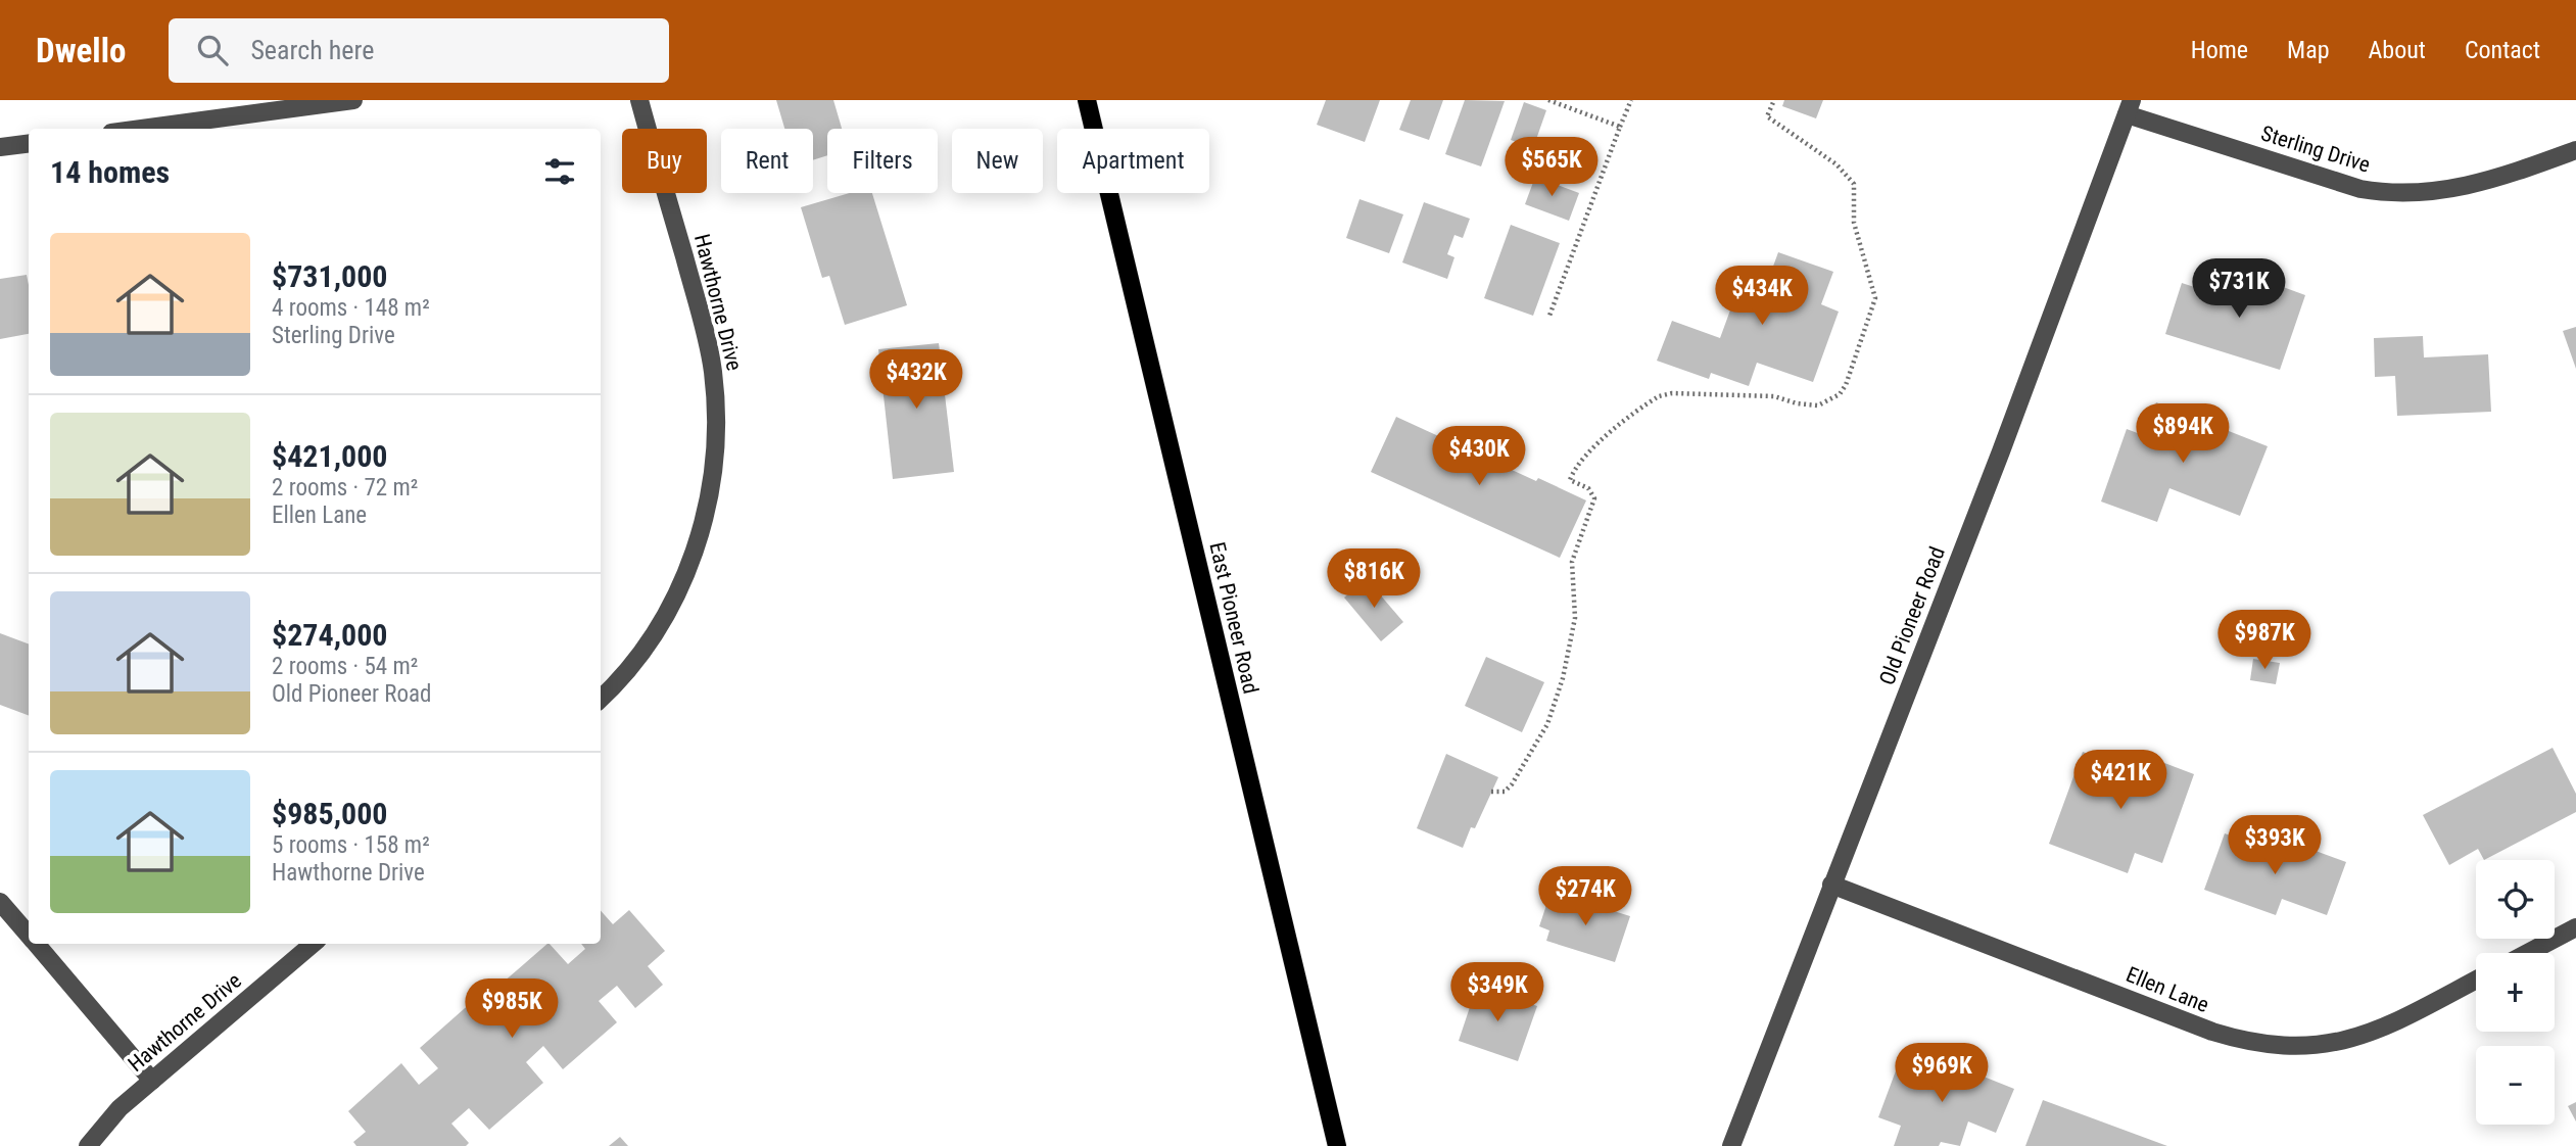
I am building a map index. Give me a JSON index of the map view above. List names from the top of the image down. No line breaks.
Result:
{"streets":{"main road":["East Pioneer Road"],"street":["Sterling Drive","Hawthorne Drive","Old Pioneer Road","Ellen Lane"]},"crossings":[["Sterling Drive","Old Pioneer Road"],["Old Pioneer Road","Ellen Lane"]],"page":{"header":"Dwello","search":"Search here","nav":["Home","Map","About","Contact"],"chip":["Buy","Rent","Filters","New","Apartment"],"heading":"14 homes","price":["$565K","$731K","$434K","$432K","$894K","$430K","$816K","$987K","$421K","$393K","$274K","$349K","$985K","$969K"],"list":[{"name":"$731,000","note":"4 rooms · 148 m² · Sterling Drive"},{"name":"$421,000","note":"2 rooms · 72 m² · Ellen Lane"},{"name":"$274,000","note":"2 rooms · 54 m² · Old Pioneer Road"},{"name":"$985,000","note":"5 rooms · 158 m² · Hawthorne Drive"}],"map_buttons":["+","−"]}}
